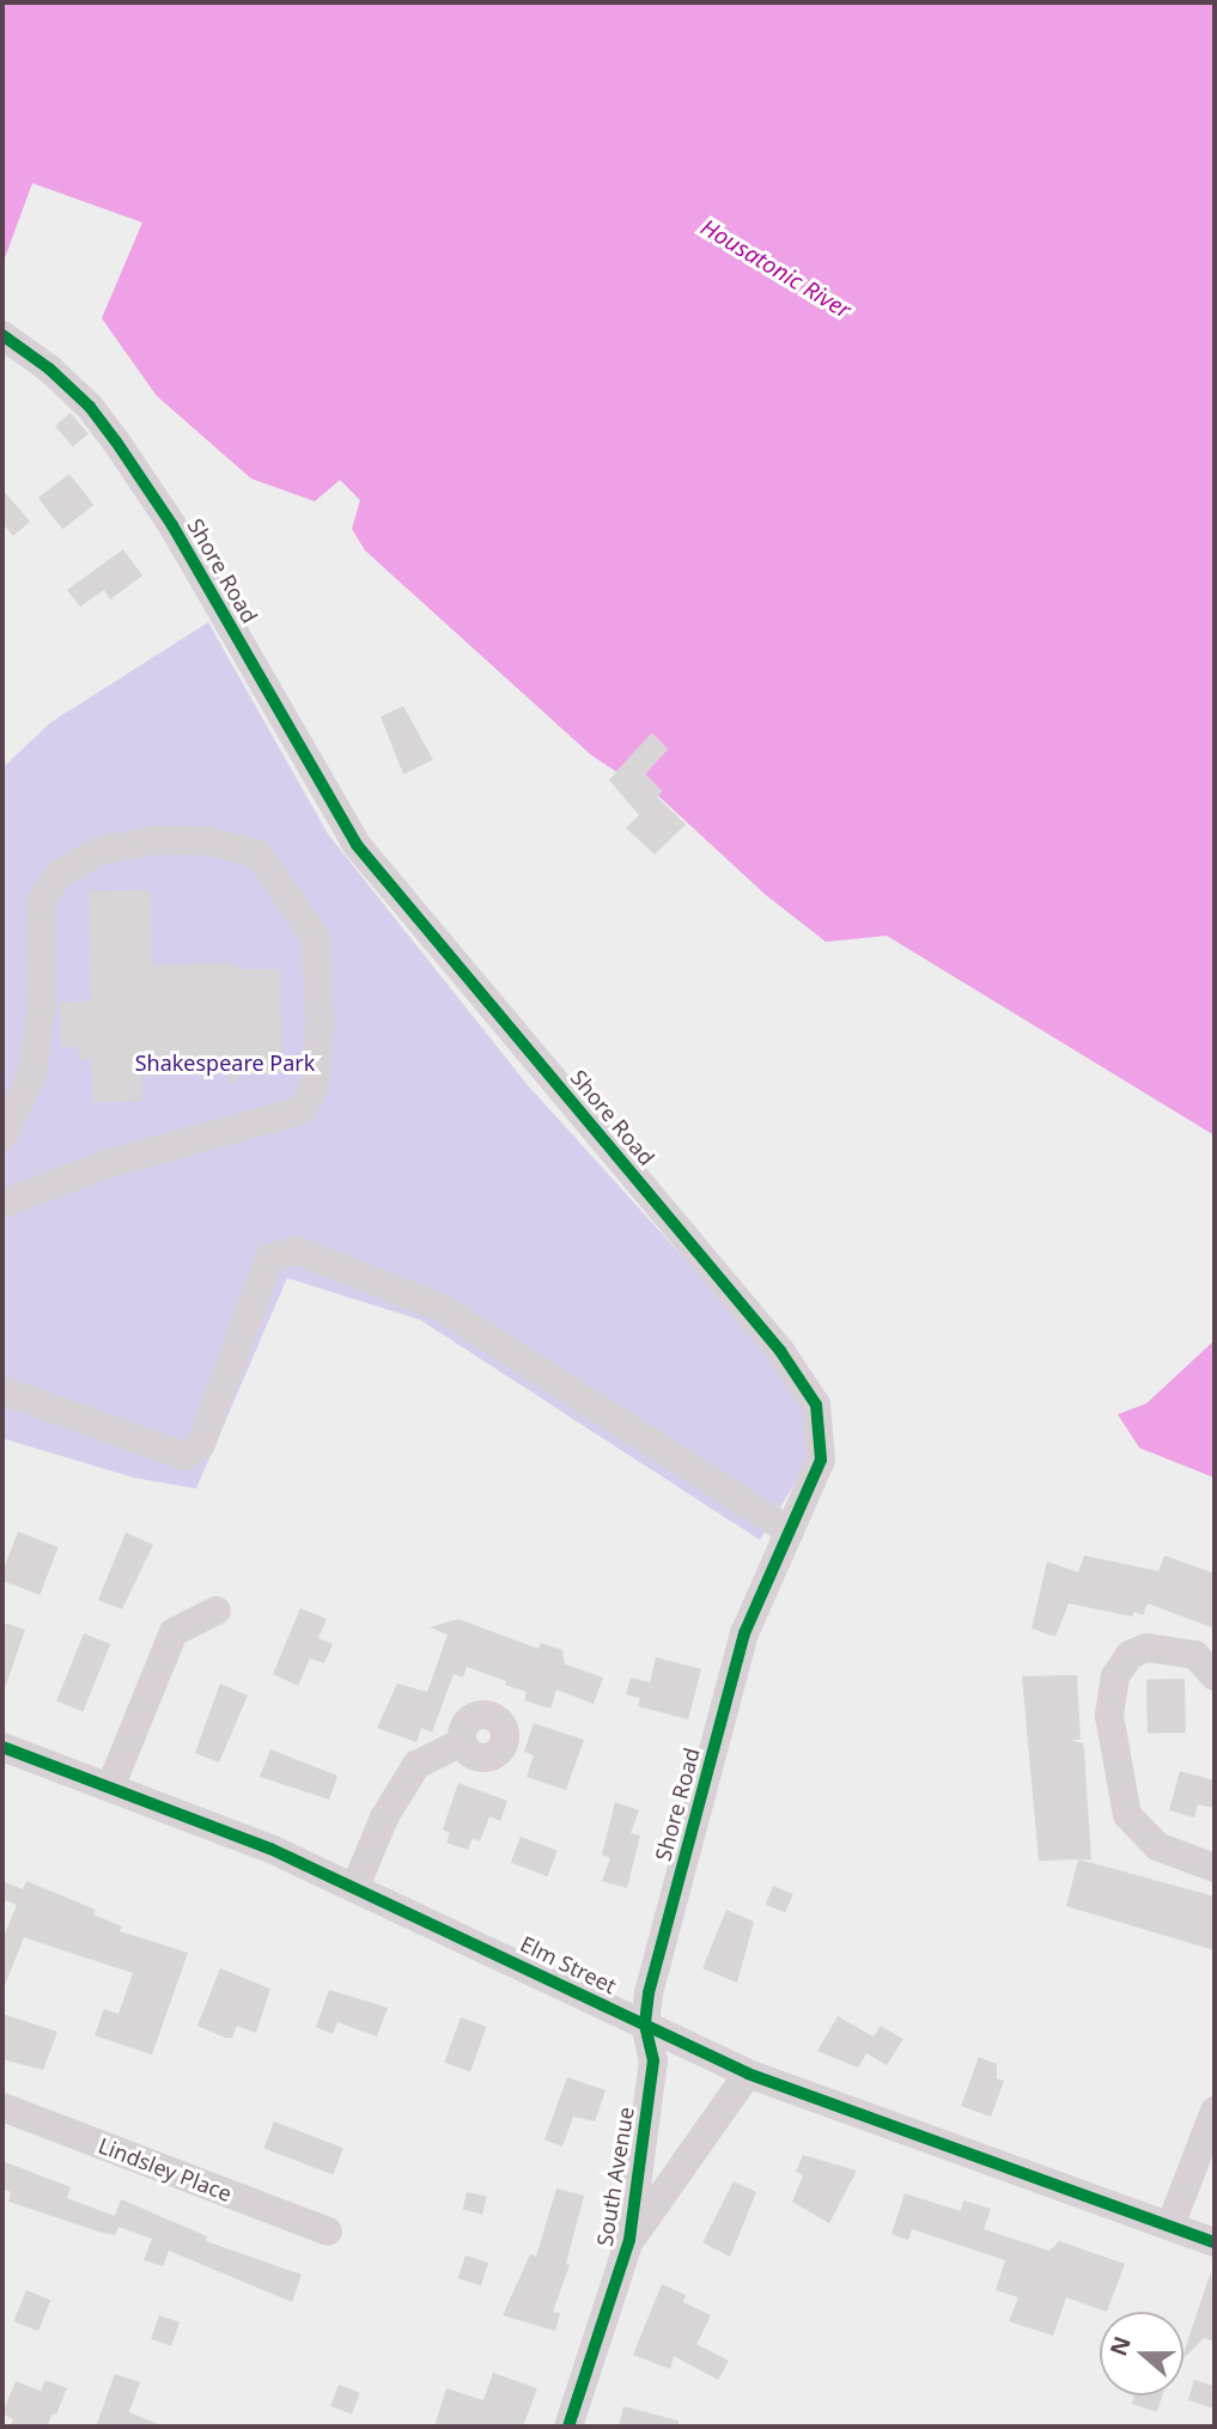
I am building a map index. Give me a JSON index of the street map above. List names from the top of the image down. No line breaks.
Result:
{"streets":{"street":["Shore Road","Elm Street","Lindsley Place","South Avenue"]},"crossings":[["Shore Road","Elm Street"],["Shore Road","South Avenue"],["Elm Street","South Avenue"]],"water":["Housatonic River"],"parks":["Shakespeare Park"],"north":"left"}
